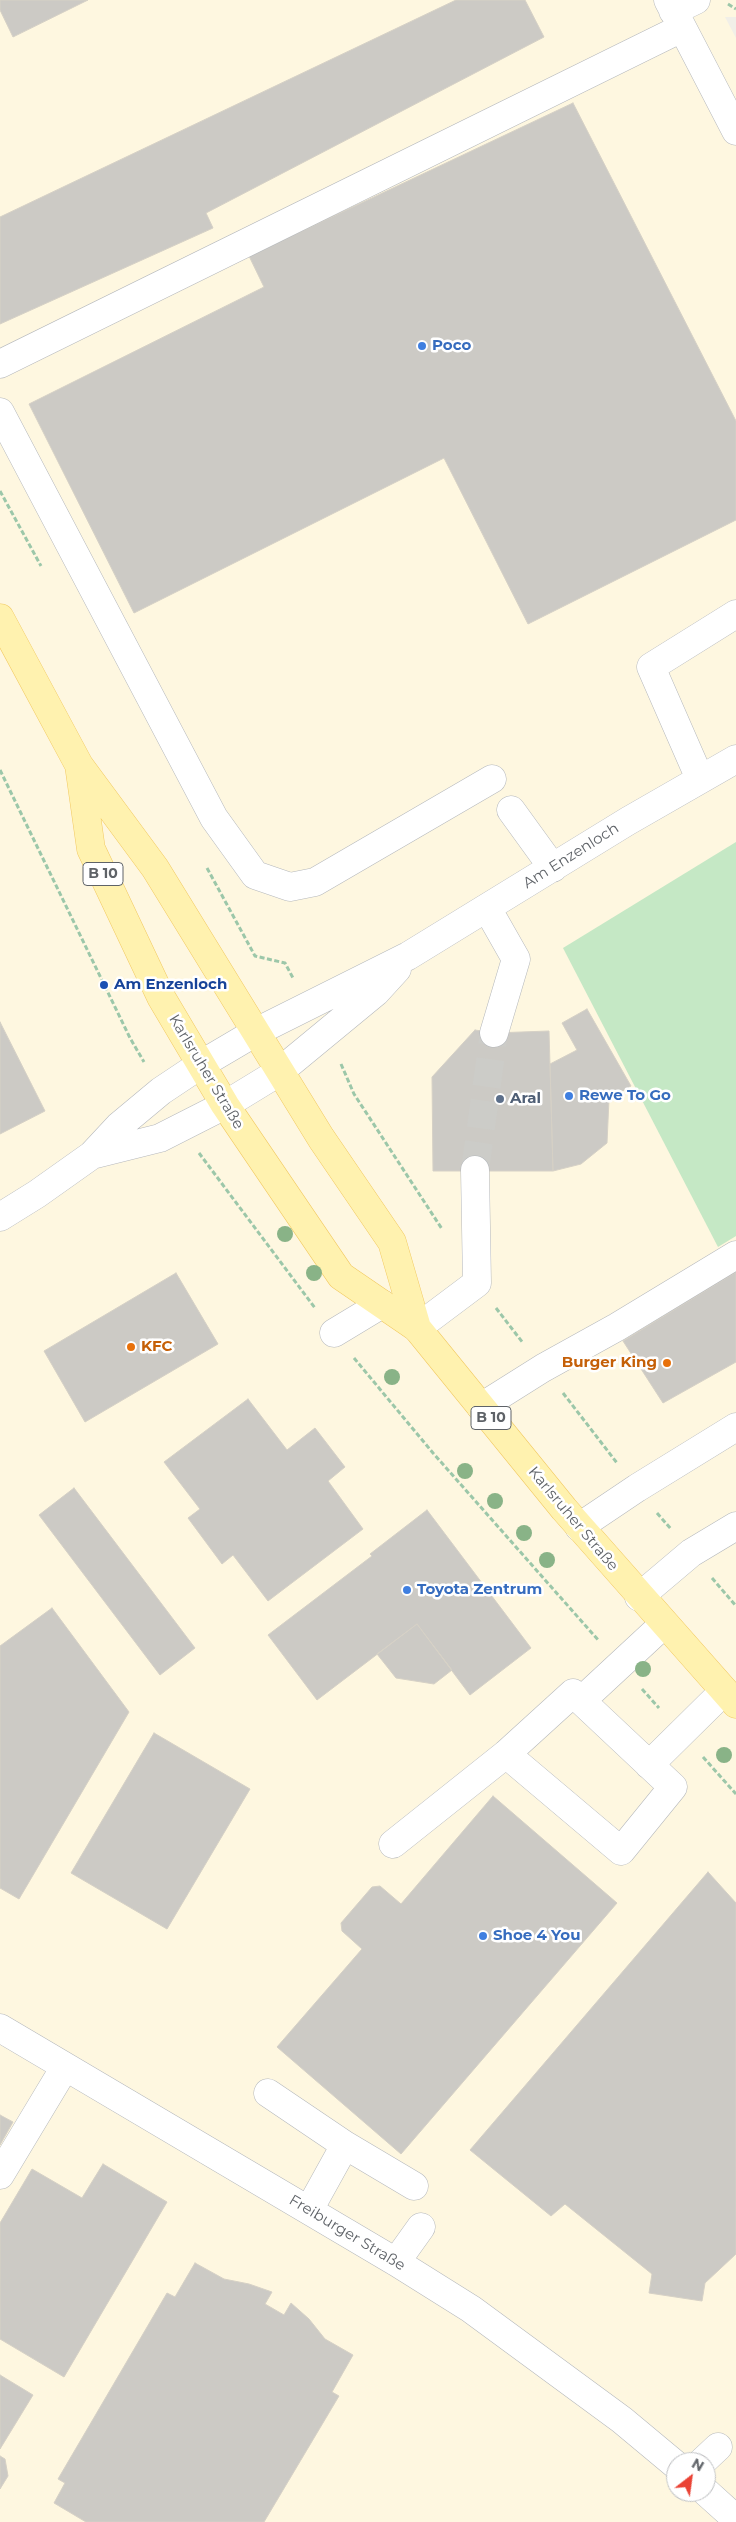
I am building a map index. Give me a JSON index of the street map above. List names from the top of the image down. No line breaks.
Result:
{"streets":{"main road":["B 10","Karlsruher Straße"],"street":["Am Enzenloch","Freiburger Straße"]},"crossings":[["Am Enzenloch","Karlsruher Straße"]],"places":["Poco","Am Enzenloch","Rewe To Go","Aral","KFC","Burger King","Toyota Zentrum","Shoe 4 You"],"north":"top right"}
